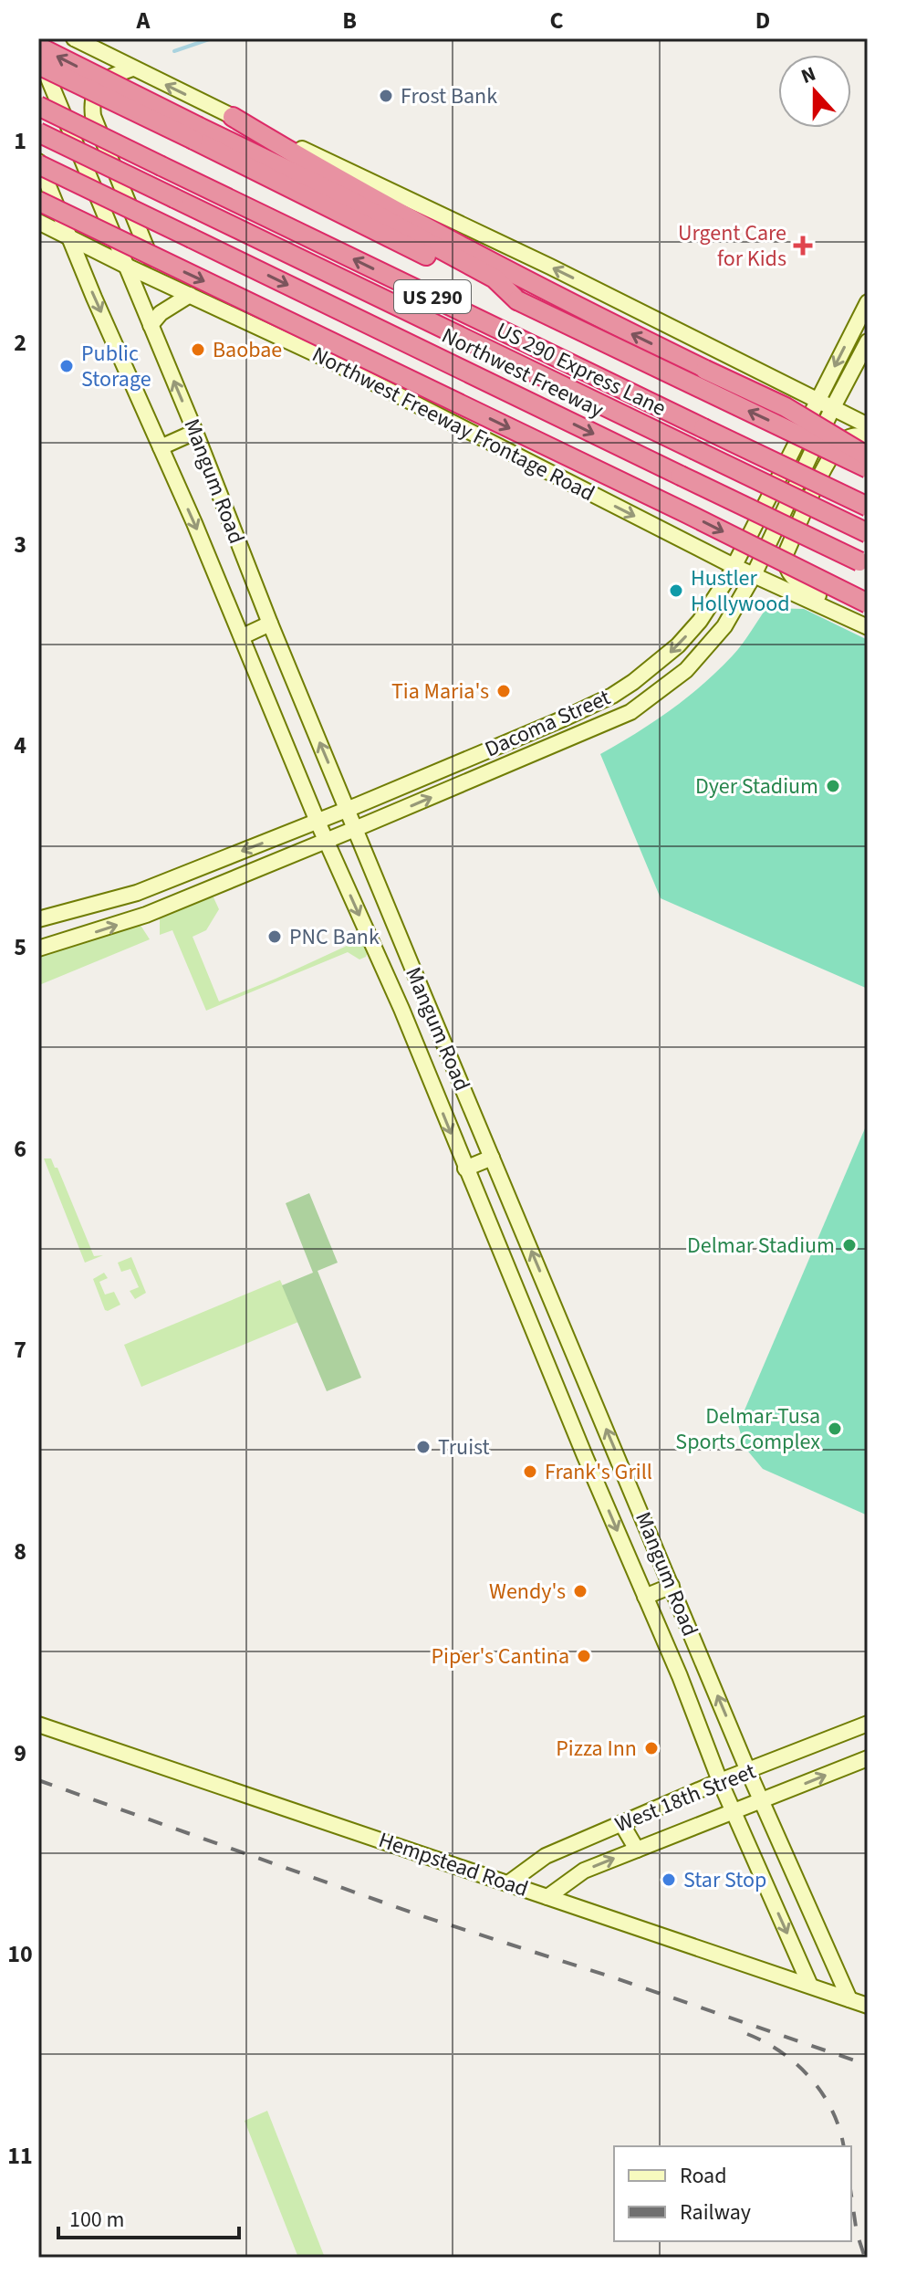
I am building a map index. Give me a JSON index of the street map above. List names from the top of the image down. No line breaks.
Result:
{"streets":{"highway":["US 290","US 290 Express Lane","Northwest Freeway"],"main road":["Northwest Freeway Frontage Road","Mangum Road","Dacoma Street","West 18th Street","Hempstead Road"]},"crossings":[["Northwest Freeway","Mangum Road"],["Northwest Freeway Frontage Road","Mangum Road"],["Northwest Freeway Frontage Road","Dacoma Street"],["Mangum Road","Dacoma Street"],["Mangum Road","West 18th Street"],["Mangum Road","Hempstead Road"],["West 18th Street","Hempstead Road"]],"one_way":["Northwest Freeway Frontage Road"],"places":{"other":["Frost Bank","Baobae","Public Storage","Hustler Hollywood","Tia Maria's","Dyer Stadium","PNC Bank","Delmar Stadium","Delmar-Tusa Sports Complex","Truist","Frank's Grill","Wendy's","Piper's Cantina","Pizza Inn","Star Stop"],"health":["Urgent Care for Kids"]},"legend":["Road","Railway"],"scale_bar":"100 m","north":"top","grid":{"columns":["A","B","C","D"],"rows":["1","2","3","4","5","6","7","8","9","10","11"]}}
